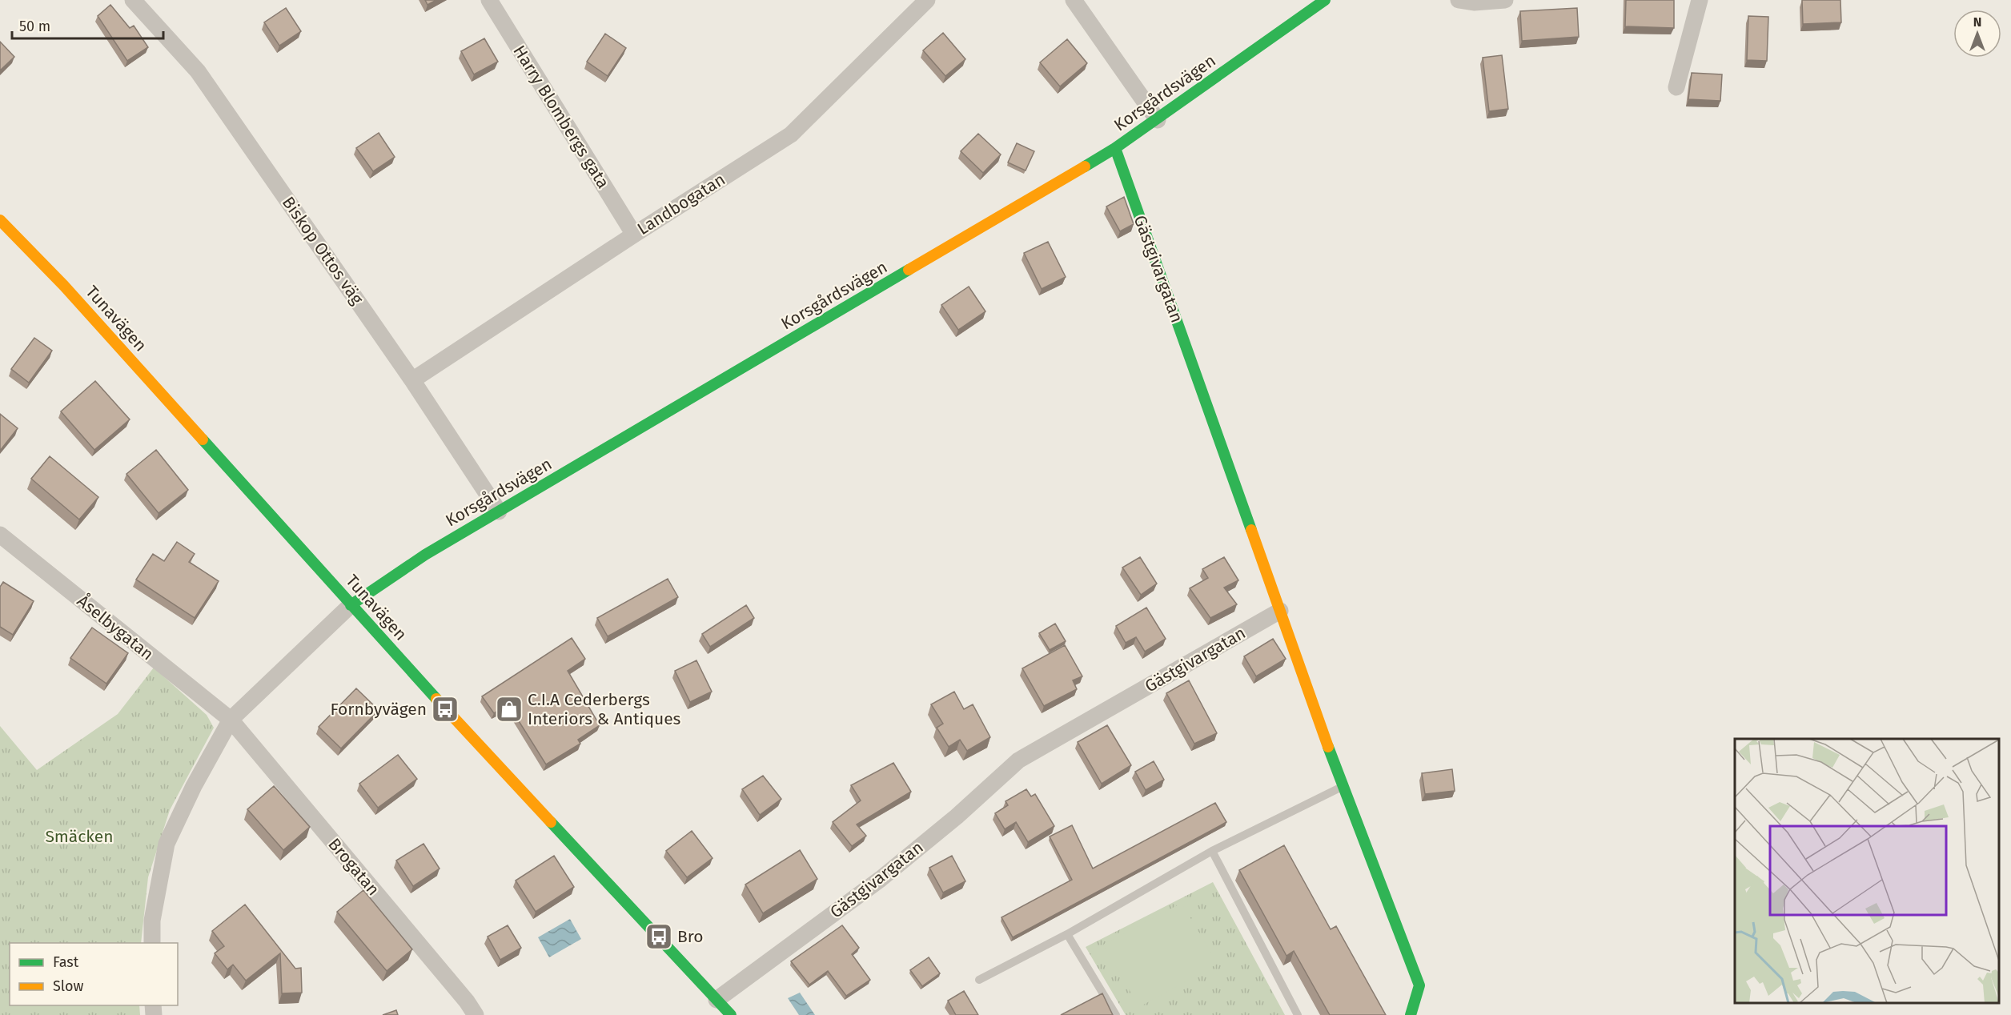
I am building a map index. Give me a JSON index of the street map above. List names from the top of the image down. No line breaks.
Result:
{"streets":{"street":["Korsgårdsvägen","Harry Blombergs gata","Landbogatan","Biskop Ottos väg","Gästgivargatan","Tunavägen","Åselbygatan","Brogatan"]},"crossings":[["Korsgårdsvägen","Biskop Ottos väg"],["Korsgårdsvägen","Gästgivargatan"],["Korsgårdsvägen","Tunavägen"],["Harry Blombergs gata","Landbogatan"],["Landbogatan","Biskop Ottos väg"],["Gästgivargatan","Tunavägen"],["Åselbygatan","Brogatan"]],"parks":["Smäcken"],"places":{"bus stop":["Fornbyvägen","Bro"],"shop":["C.I.A Cederbergs Interiors & Antiques"]},"legend":["Fast","Slow"],"scale_bar":"50 m","north":"top"}
